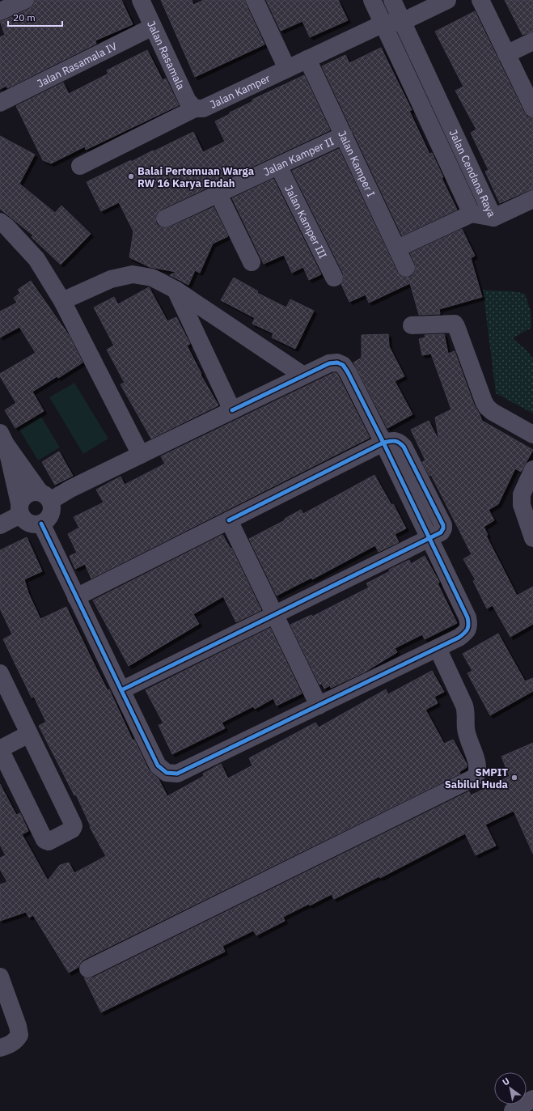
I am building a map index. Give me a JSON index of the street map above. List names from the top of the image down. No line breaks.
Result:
{"streets":{"street":["Jalan Rasamala","Jalan Rasamala IV","Jalan Kamper","Jalan Kamper II","Jalan Kamper I","Jalan Cendana Raya","Jalan Kamper III"]},"crossings":[["Jalan Rasamala","Jalan Rasamala IV"],["Jalan Rasamala","Jalan Kamper"],["Jalan Kamper","Jalan Kamper I"],["Jalan Kamper","Jalan Cendana Raya"],["Jalan Kamper II","Jalan Kamper I"],["Jalan Kamper II","Jalan Kamper III"]],"places":["Balai Pertemuan Warga RW 16 Karya Endah","SMPIT Sabilul Huda"],"scale_bar":"20 m","north":"top left"}
